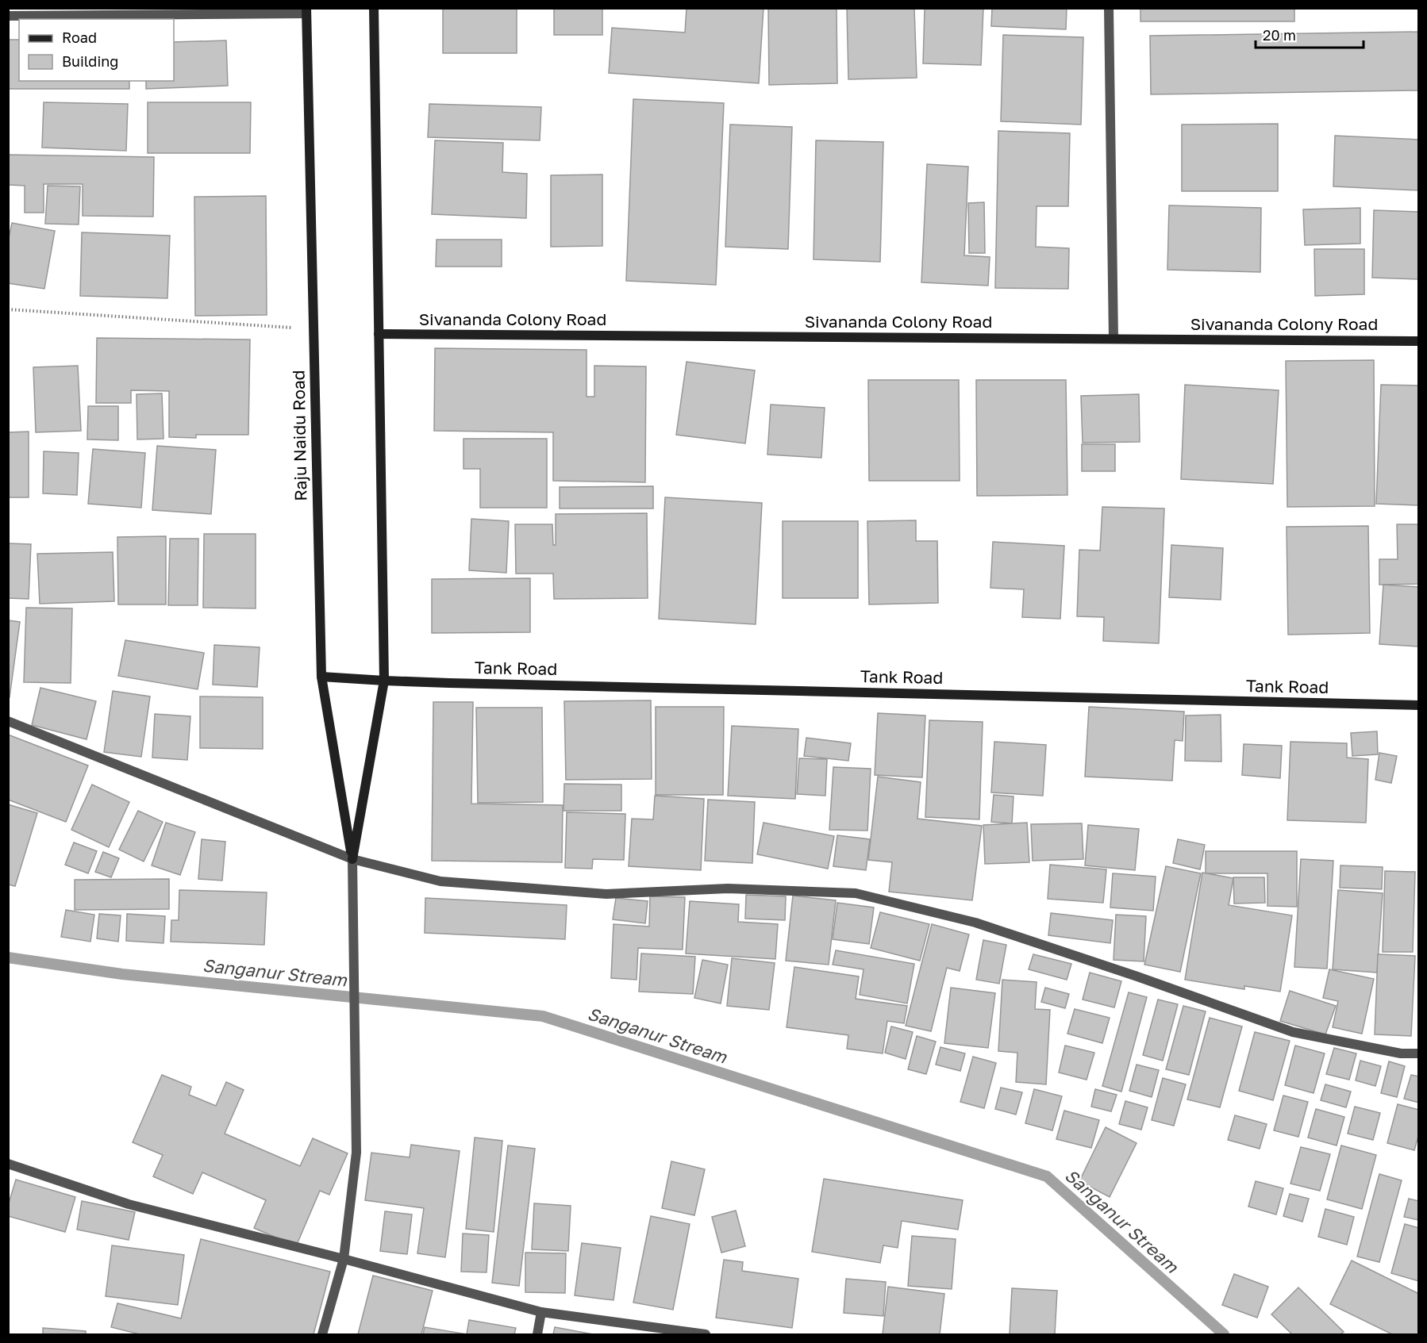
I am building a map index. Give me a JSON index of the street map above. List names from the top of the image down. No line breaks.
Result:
{"streets":{"main road":["Sivananda Colony Road","Raju Naidu Road","Tank Road"]},"crossings":[["Raju Naidu Road","Tank Road"]],"water":["Sanganur Stream"],"legend":["Road","Building"],"scale_bar":"20 m"}
